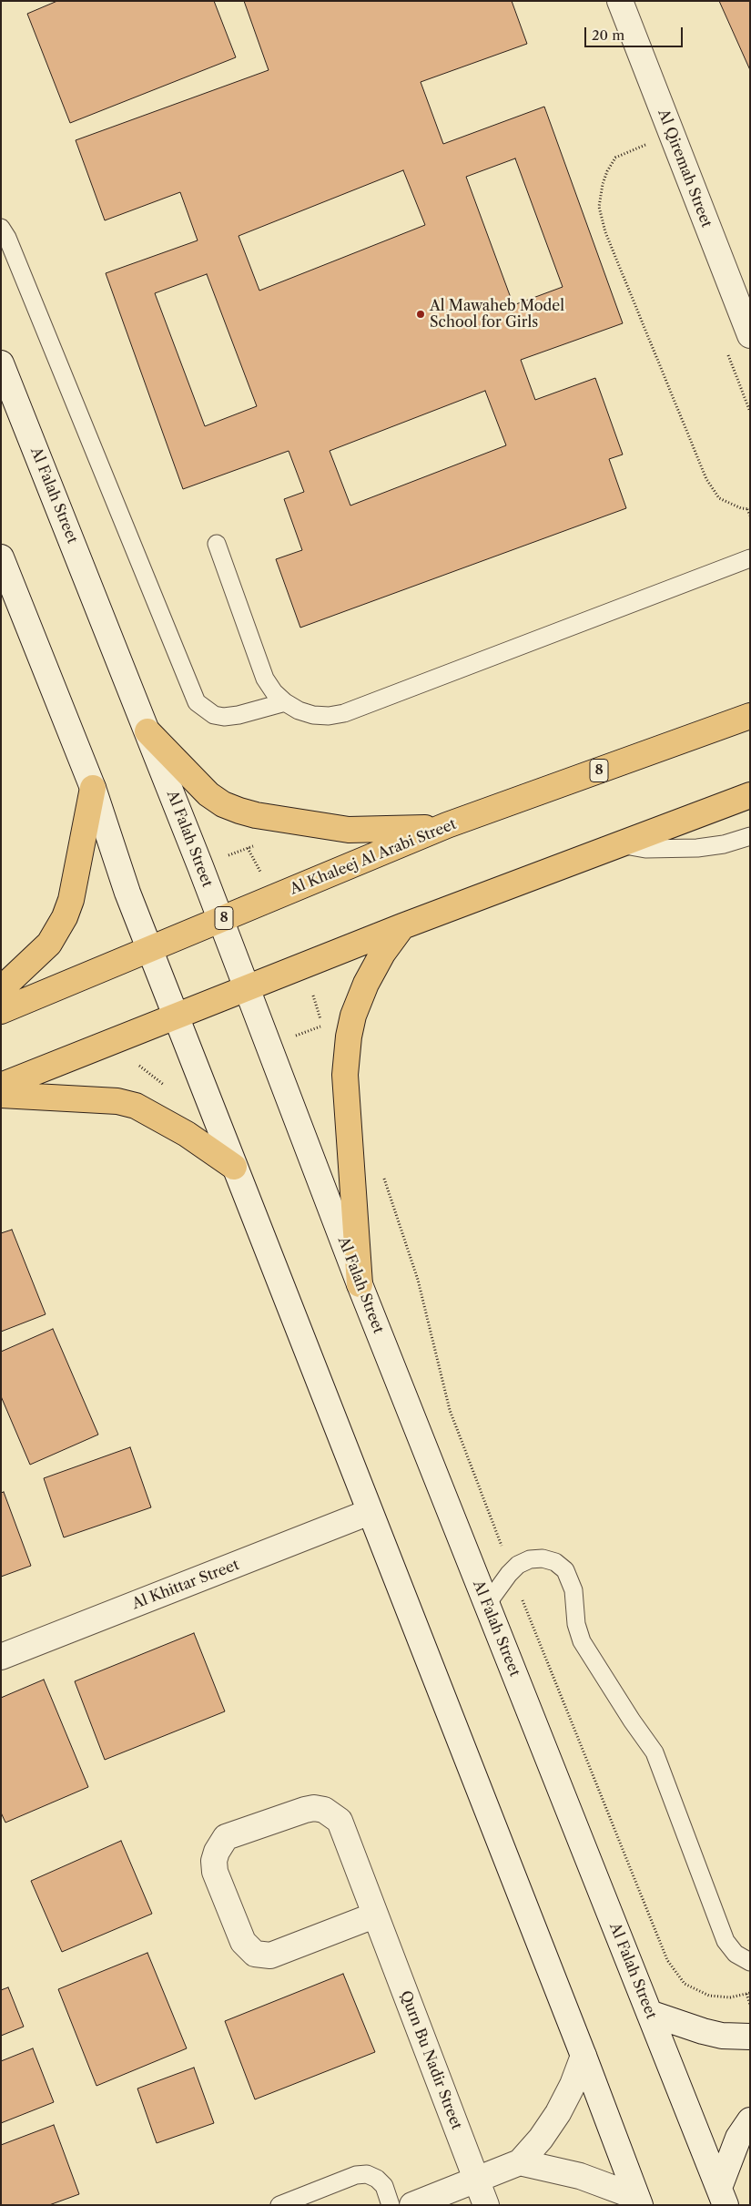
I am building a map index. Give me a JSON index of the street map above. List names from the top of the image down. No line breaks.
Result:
{"streets":{"highway":["8","Al Khaleej Al Arabi Street"],"main road":["Al Qiremah Street","Al Falah Street","Al Khittar Street","Qurn Bu Nadir Street"]},"crossings":[["Al Falah Street","Al Khaleej Al Arabi Street"]],"places":["Al Mawaheb Model School for Girls"],"scale_bar":"20 m"}
